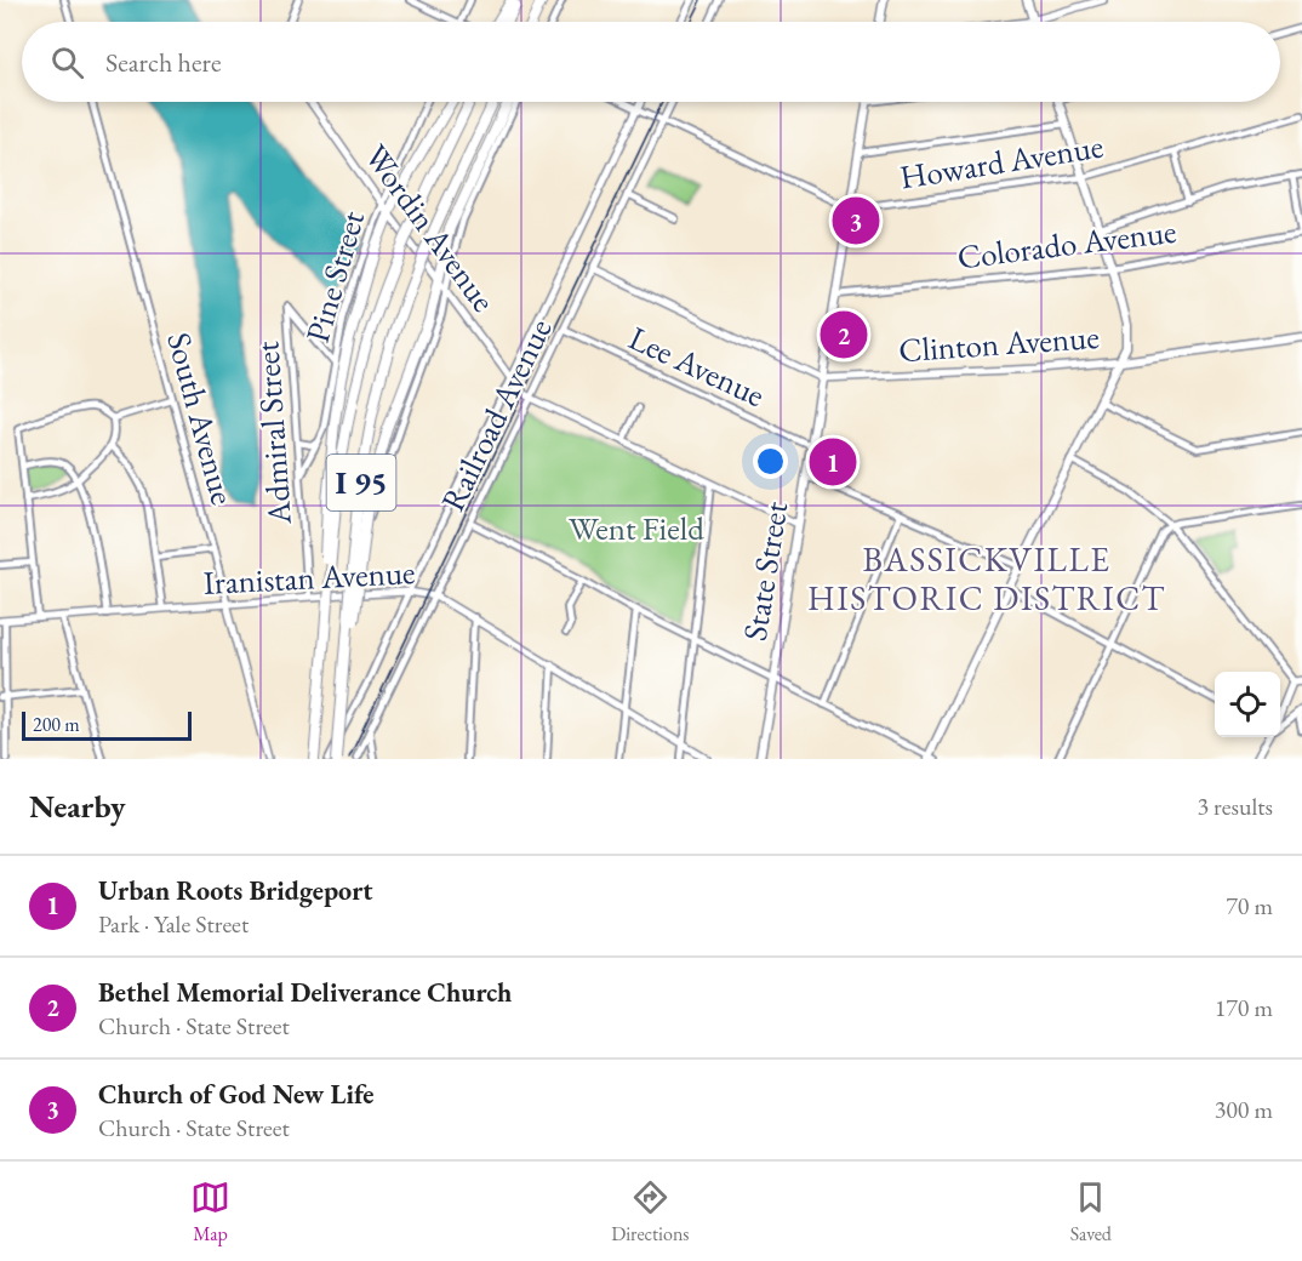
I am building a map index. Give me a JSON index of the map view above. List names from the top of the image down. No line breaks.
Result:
{"streets":{"highway":["I 95"],"main road":["Clinton Avenue","State Street"],"street":["Howard Avenue","Wordin Avenue","Colorado Avenue","Pine Street","Lee Avenue","Railroad Avenue","South Avenue","Admiral Street","Iranistan Avenue"]},"crossings":[["Howard Avenue","State Street"],["Wordin Avenue","Pine Street"],["Wordin Avenue","Railroad Avenue"],["Wordin Avenue","State Street"],["Colorado Avenue","State Street"],["Pine Street","Admiral Street"],["Clinton Avenue","Railroad Avenue"],["Clinton Avenue","State Street"],["Lee Avenue","Railroad Avenue"],["Lee Avenue","State Street"],["Railroad Avenue","Iranistan Avenue"],["South Avenue","Iranistan Avenue"],["Admiral Street","Iranistan Avenue"]],"districts":["BASSICKVILLE HISTORIC DISTRICT"],"parks":["Went Field"],"scale_bar":"200 m","page":{"search":"Search here","pins":["3","2","1"],"scale":"200 m","heading":["Nearby","3 results"],"list":[{"mark":"1","name":"Urban Roots Bridgeport","note":"Park · Yale Street","value":"70 m"},{"mark":"2","name":"Bethel Memorial Deliverance Church","note":"Church · State Street","value":"170 m"},{"mark":"3","name":"Church of God New Life","note":"Church · State Street","value":"300 m"}],"nav":["Map","Directions","Saved"]}}
